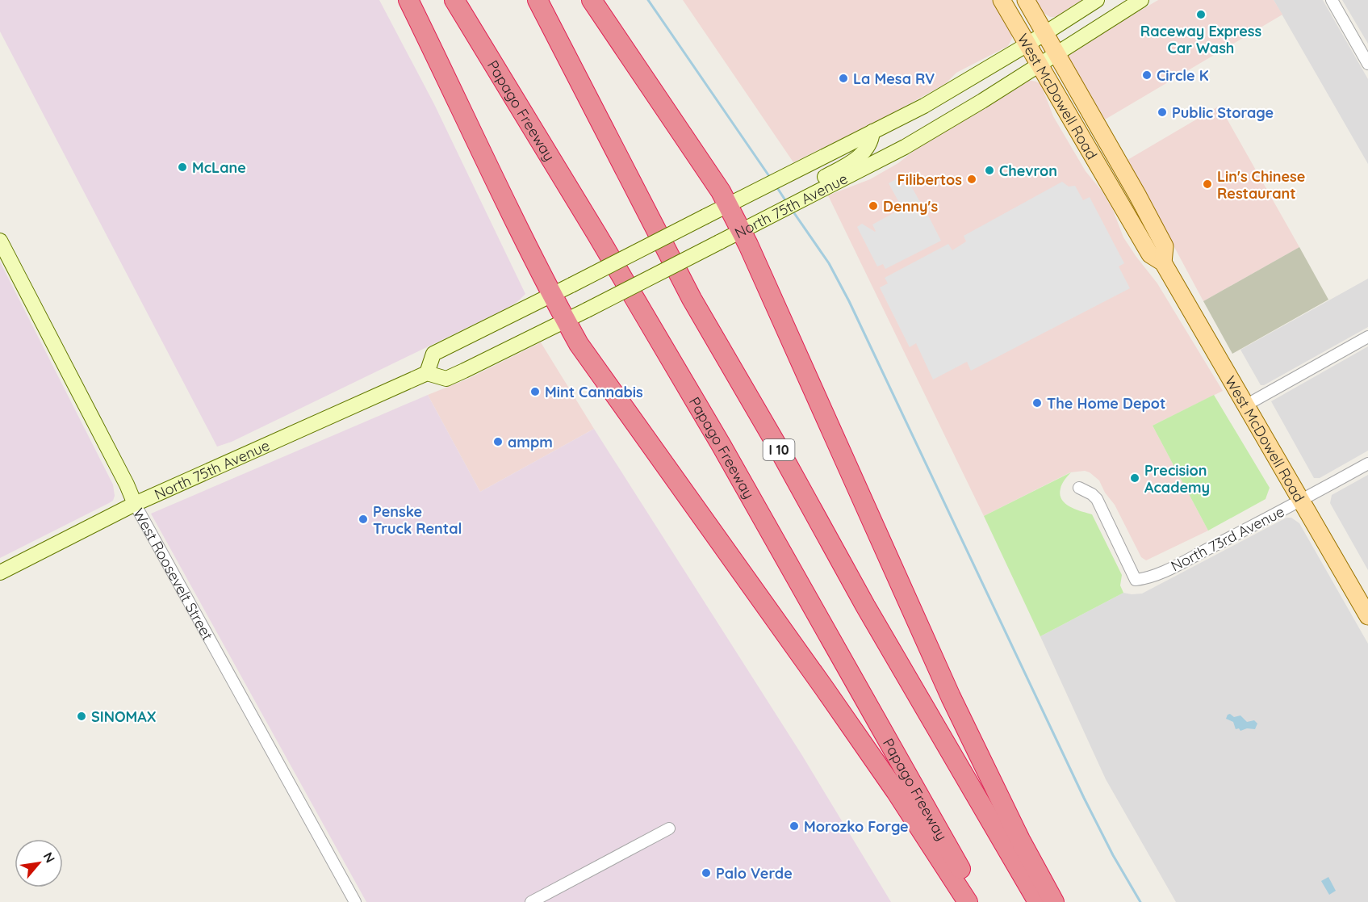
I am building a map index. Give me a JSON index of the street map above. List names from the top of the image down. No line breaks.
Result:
{"streets":{"highway":["Papago Freeway","I 10"],"main road":["West McDowell Road","North 75th Avenue","West Roosevelt Street"],"street":["North 73rd Avenue"]},"crossings":[["West McDowell Road","North 75th Avenue"],["West McDowell Road","North 73rd Avenue"],["North 75th Avenue","West Roosevelt Street"]],"places":["Raceway Express Car Wash","Circle K","La Mesa RV","Public Storage","McLane","Chevron","Filibertos","Lin's Chinese Restaurant","Denny's","Mint Cannabis","The Home Depot","ampm","Precision Academy","Penske Truck Rental","SINOMAX","Morozko Forge","Palo Verde"],"north":"top right"}
